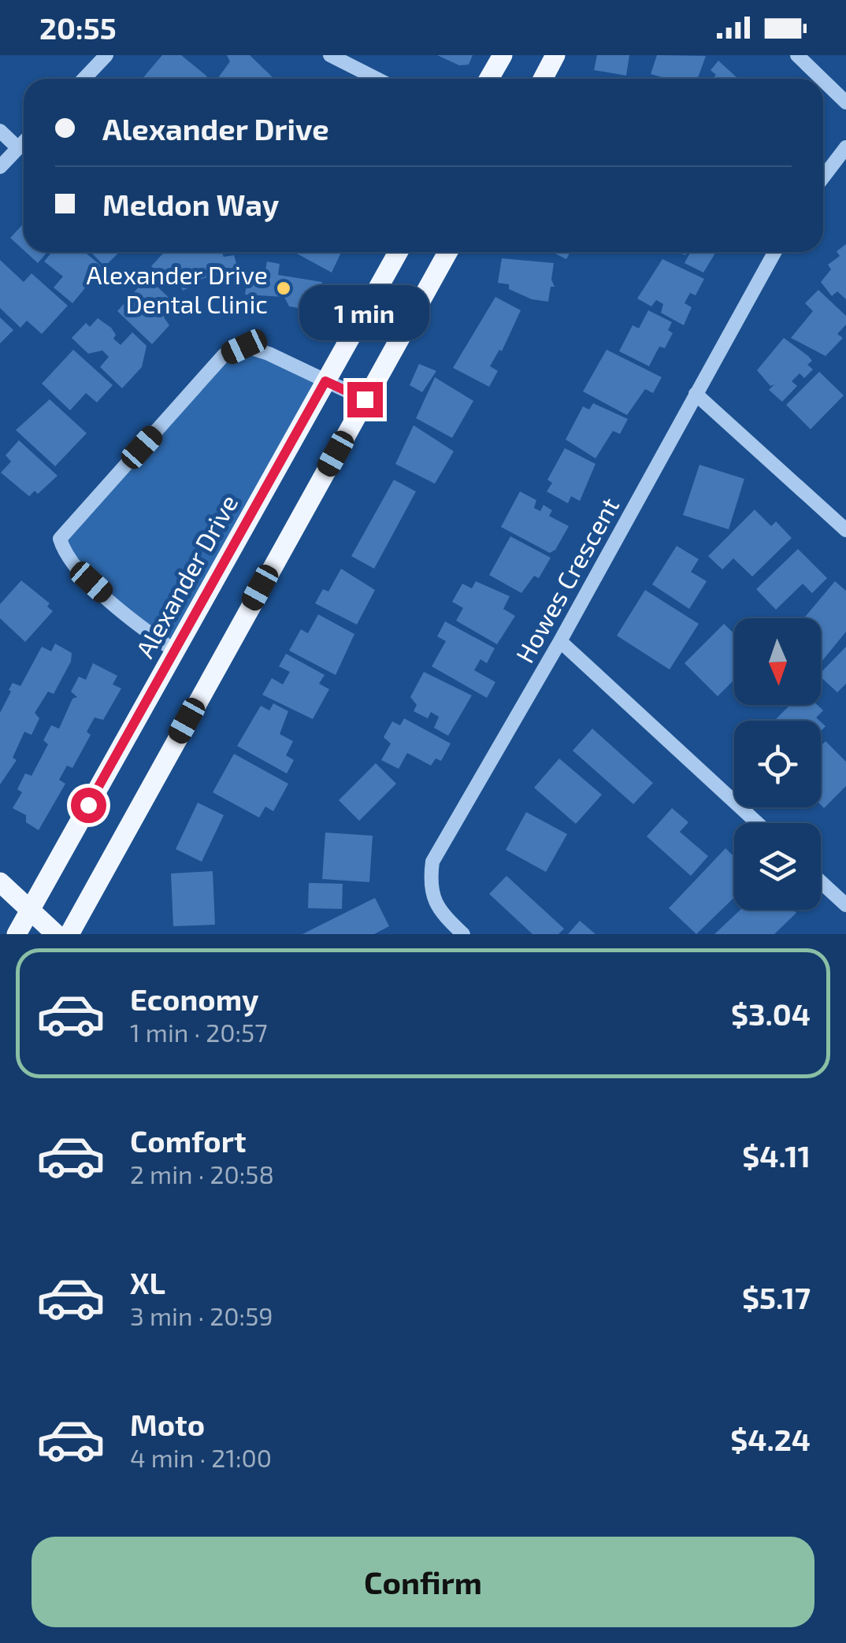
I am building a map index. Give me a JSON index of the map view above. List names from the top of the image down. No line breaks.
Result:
{"streets":{"main road":["Alexander Drive"],"street":["Howes Crescent"]},"places":["Alexander Drive Dental Clinic"],"north":"bottom","page":{"status":"20:55","banner":["Alexander Drive","Meldon Way"],"bubble":"1 min","list":[{"name":"Economy","note":"1 min · 20:57","value":"$3.04"},{"name":"Comfort","note":"2 min · 20:58","value":"$4.11"},{"name":"XL","note":"3 min · 20:59","value":"$5.17"},{"name":"Moto","note":"4 min · 21:00","value":"$4.24"}],"buttons":"Confirm"}}
